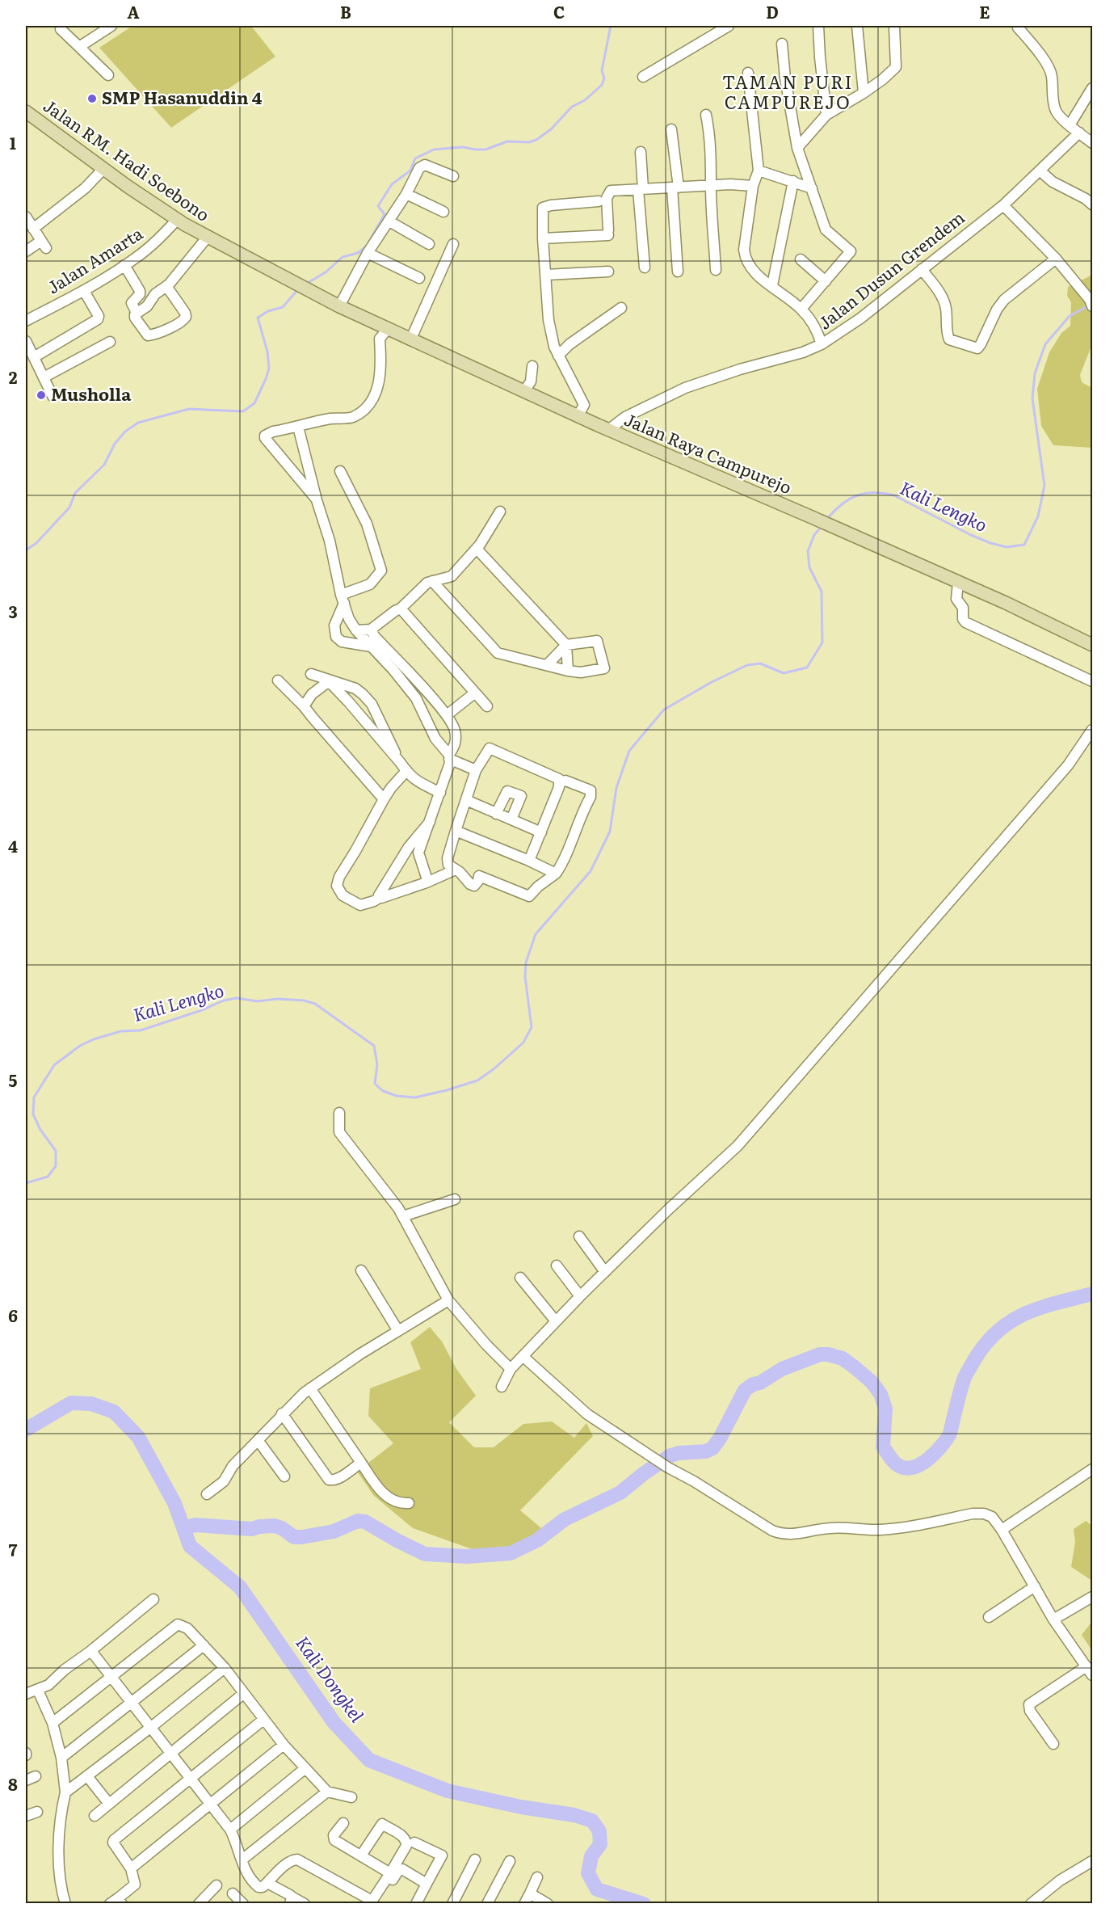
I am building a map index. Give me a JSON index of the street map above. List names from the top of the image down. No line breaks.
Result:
{"streets":{"main road":["Jalan RM. Hadi Soebono","Jalan Raya Campurejo"],"street":["Jalan Amarta","Jalan Dusun Grendem"]},"crossings":[["Jalan RM. Hadi Soebono","Jalan Amarta"],["Jalan RM. Hadi Soebono","Jalan Raya Campurejo"],["Jalan Dusun Grendem","Jalan Raya Campurejo"]],"districts":["TAMAN PURI CAMPUREJO"],"water":["Kali Lengko","Kali Dongkel"],"places":["SMP Hasanuddin 4","Musholla"],"grid":{"columns":["A","B","C","D","E"],"rows":["1","2","3","4","5","6","7","8"]}}
